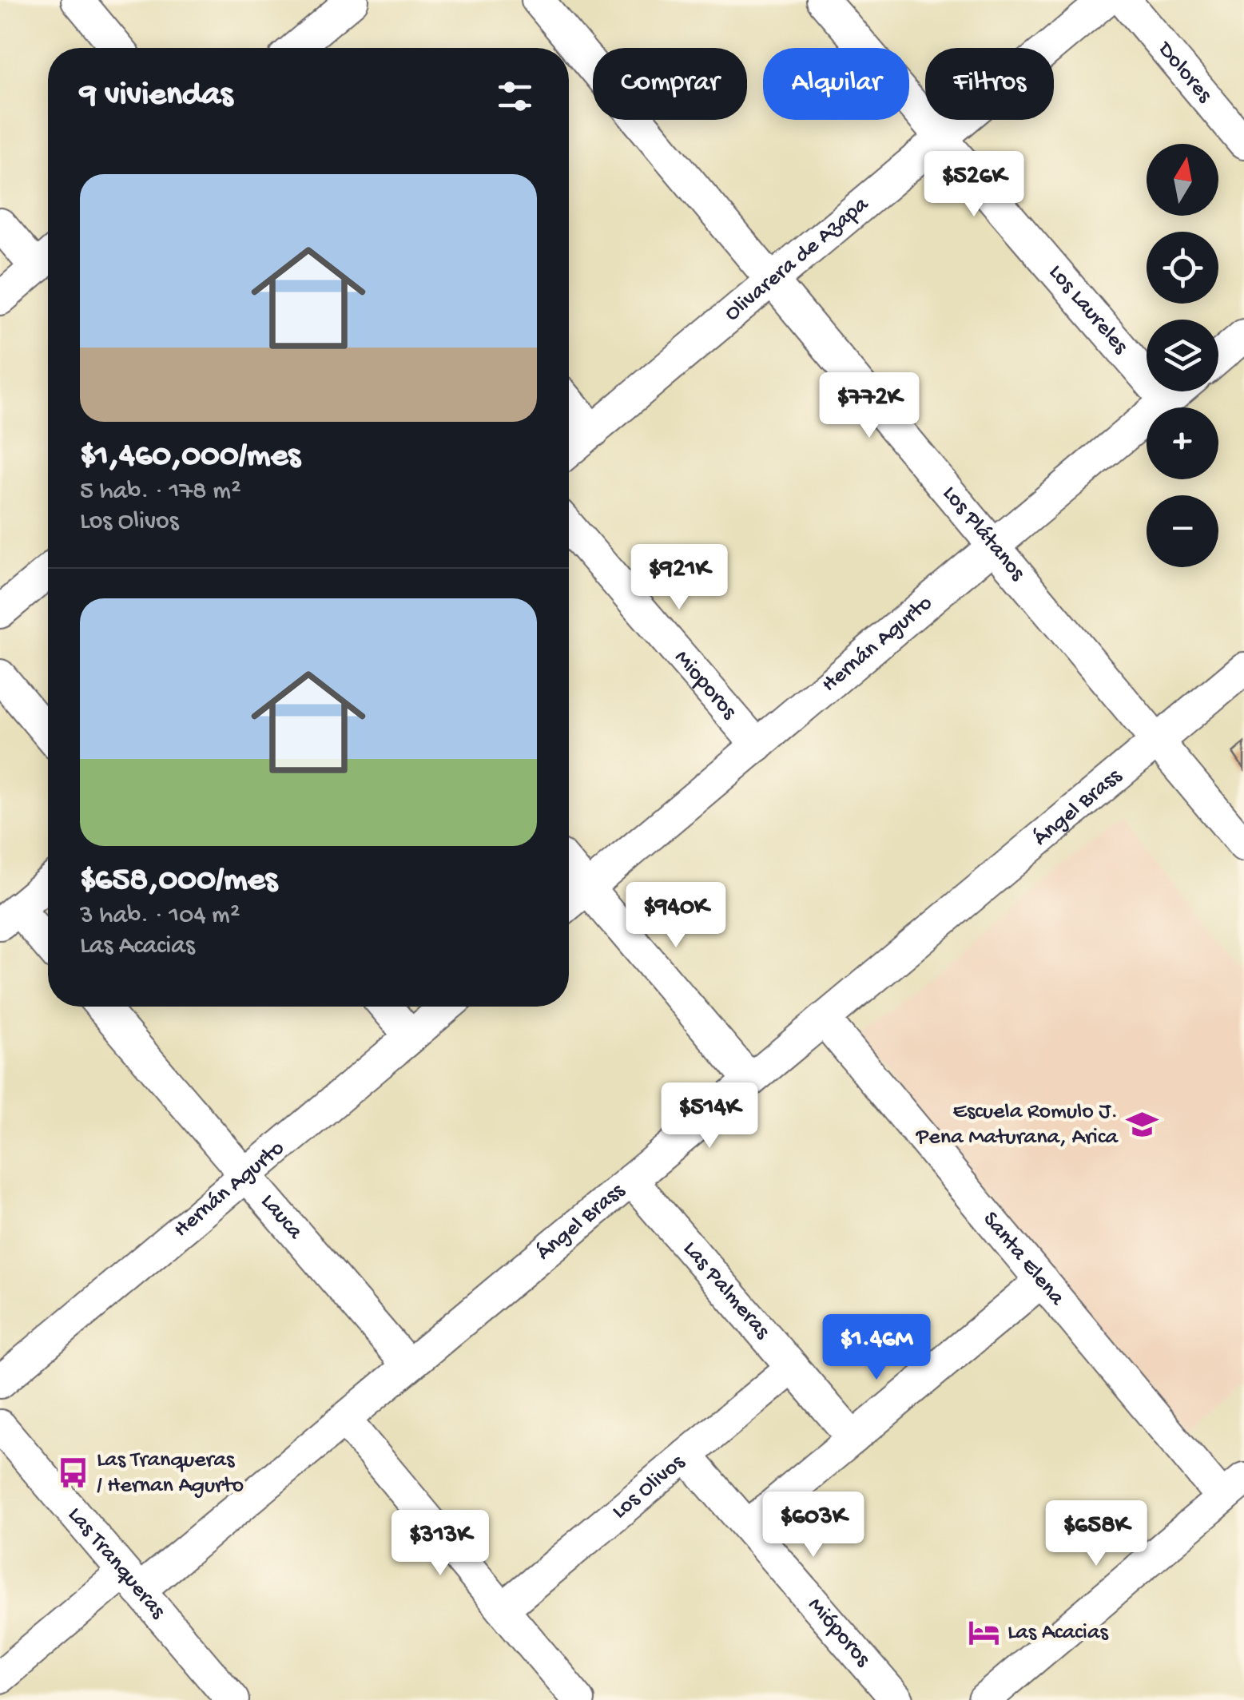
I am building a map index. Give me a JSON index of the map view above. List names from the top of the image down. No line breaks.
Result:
{"streets":{"street":["Dolores","Olivarera de Azapa","Los Laureles","Los Plátanos","Hernán Agurto","Mioporos","Ángel Brass","Lauca","Santa Elena","Las Palmeras","Los Olivos","Las Tranqueras","Mióporos"]},"crossings":[["Olivarera de Azapa","Los Laureles"],["Olivarera de Azapa","Los Plátanos"],["Los Laureles","Hernán Agurto"],["Los Plátanos","Hernán Agurto"],["Los Plátanos","Ángel Brass"],["Hernán Agurto","Mioporos"],["Hernán Agurto","Lauca"],["Ángel Brass","Lauca"],["Ángel Brass","Santa Elena"],["Ángel Brass","Las Palmeras"],["Ángel Brass","Las Tranqueras"],["Las Palmeras","Los Olivos"],["Los Olivos","Mióporos"]],"places":{"school or university":["Escuela Romulo J. Pena Maturana, Arica"],"bus stop":["Las Tranqueras / Hernan Agurto"],"hotel":["Las Acacias"]},"north":"top","page":{"chip":["Comprar","Alquilar","Filtros"],"heading":"9 viviendas","map_buttons":["+","−"],"list":[{"name":"$1,460,000/mes","note":"5 hab. · 178 m² · Los Olivos"},{"name":"$658,000/mes","note":"3 hab. · 104 m² · Las Acacias"}],"price":["$526K","$772K","$921K","$940K","$514K","$1.46M","$603K","$658K","$313K"]}}
